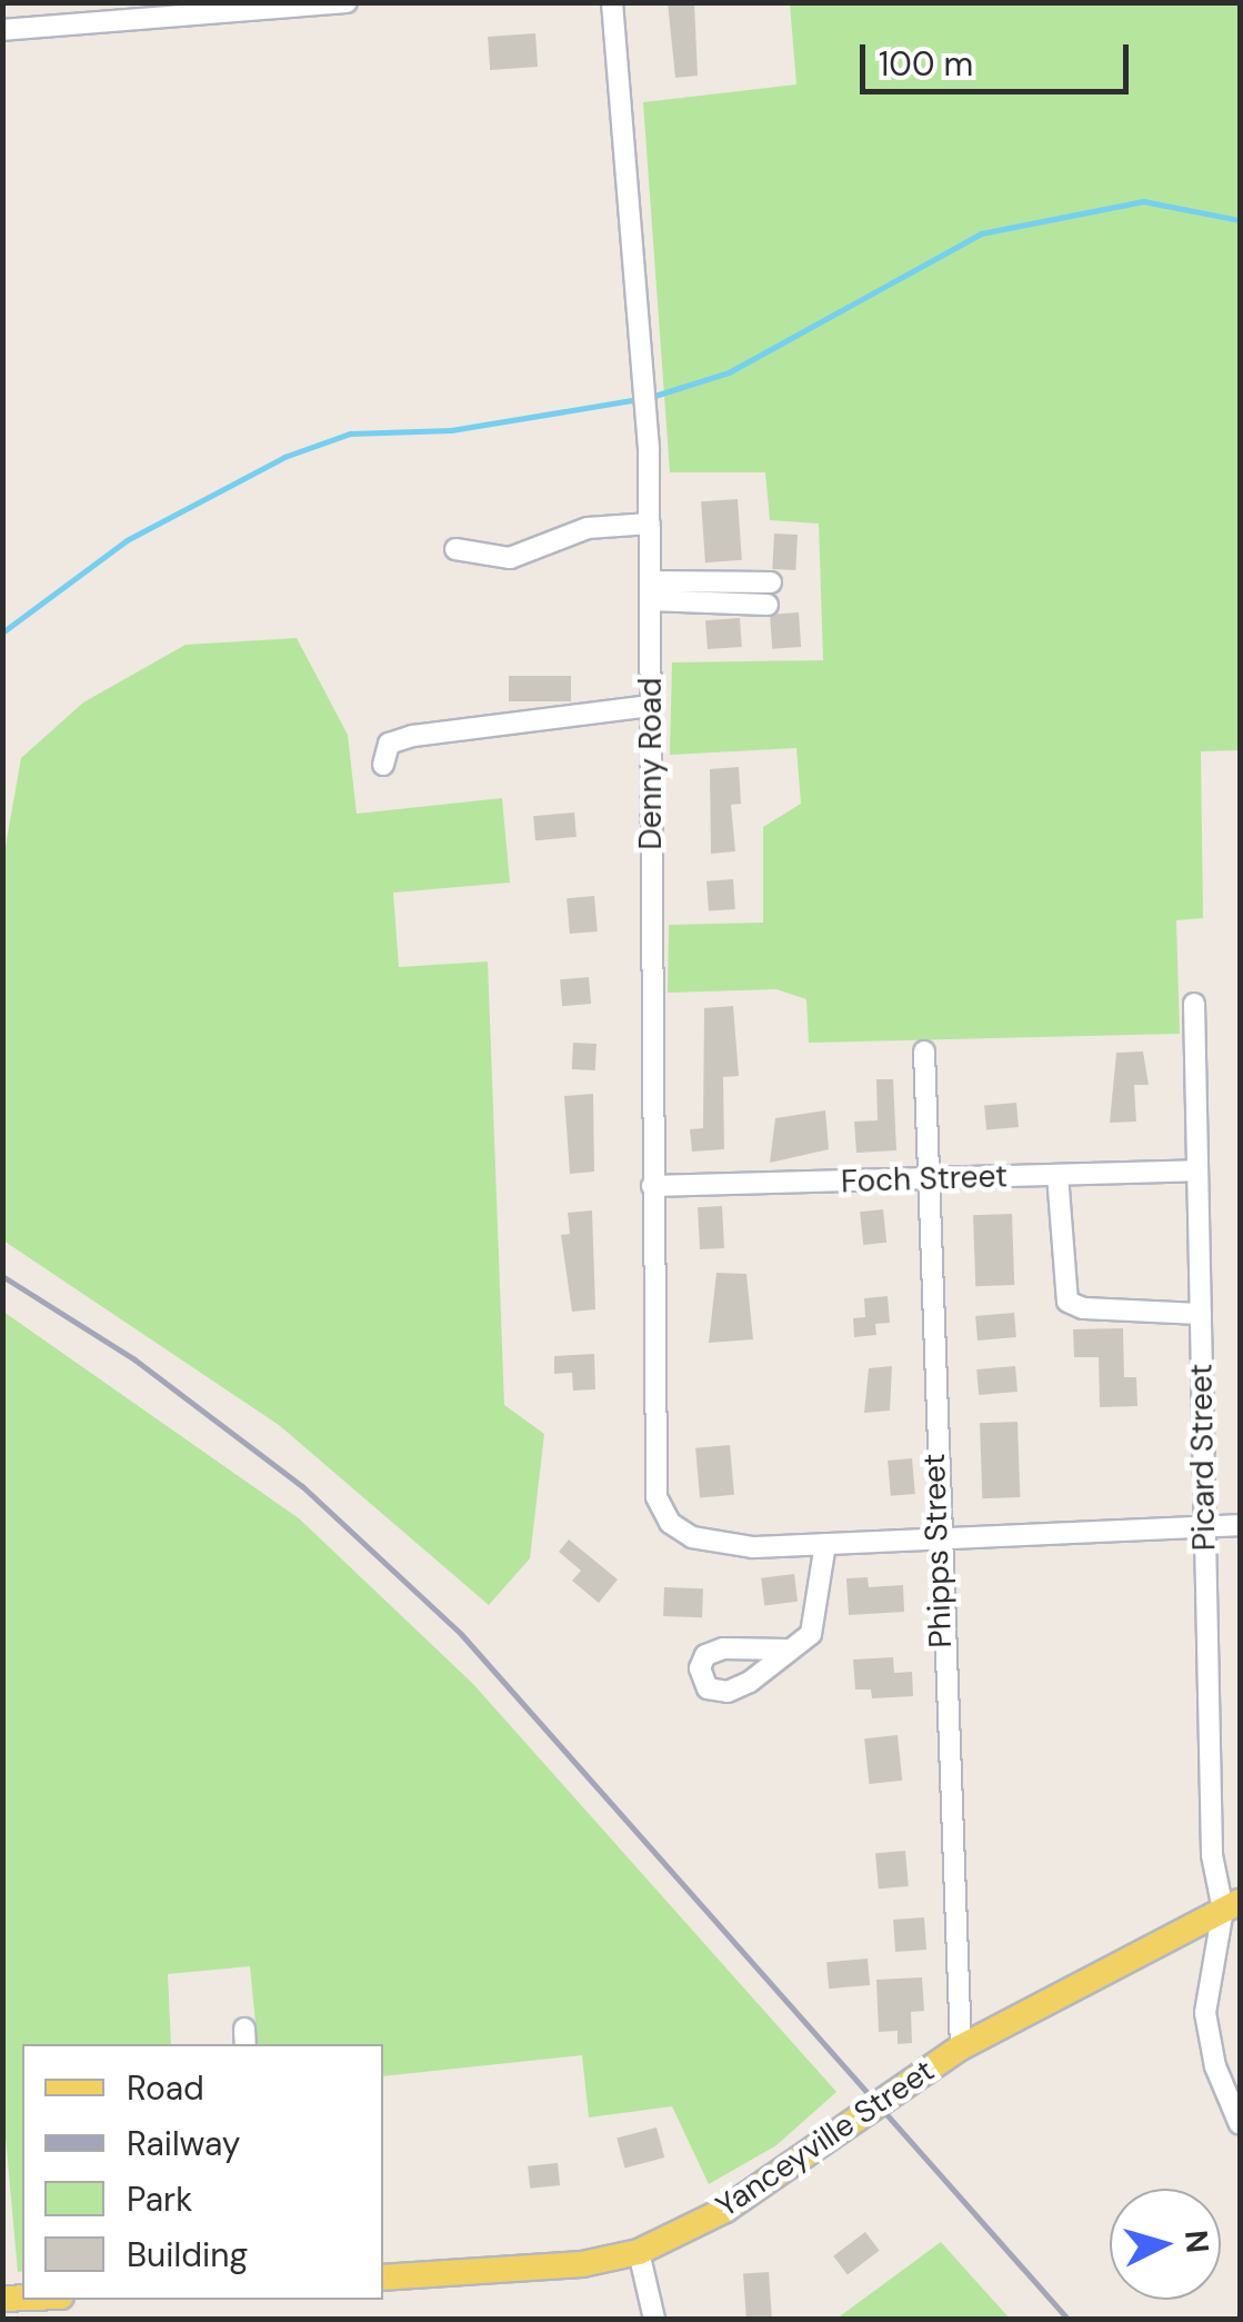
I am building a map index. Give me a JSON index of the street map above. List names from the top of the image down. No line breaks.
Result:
{"streets":{"main road":["Yanceyville Street"],"street":["Denny Road","Foch Street","Picard Street","Phipps Street"]},"crossings":[["Denny Road","Foch Street"],["Foch Street","Picard Street"],["Foch Street","Phipps Street"],["Picard Street","Yanceyville Street"],["Phipps Street","Yanceyville Street"]],"legend":["Road","Railway","Park","Building"],"scale_bar":"100 m","north":"right"}
